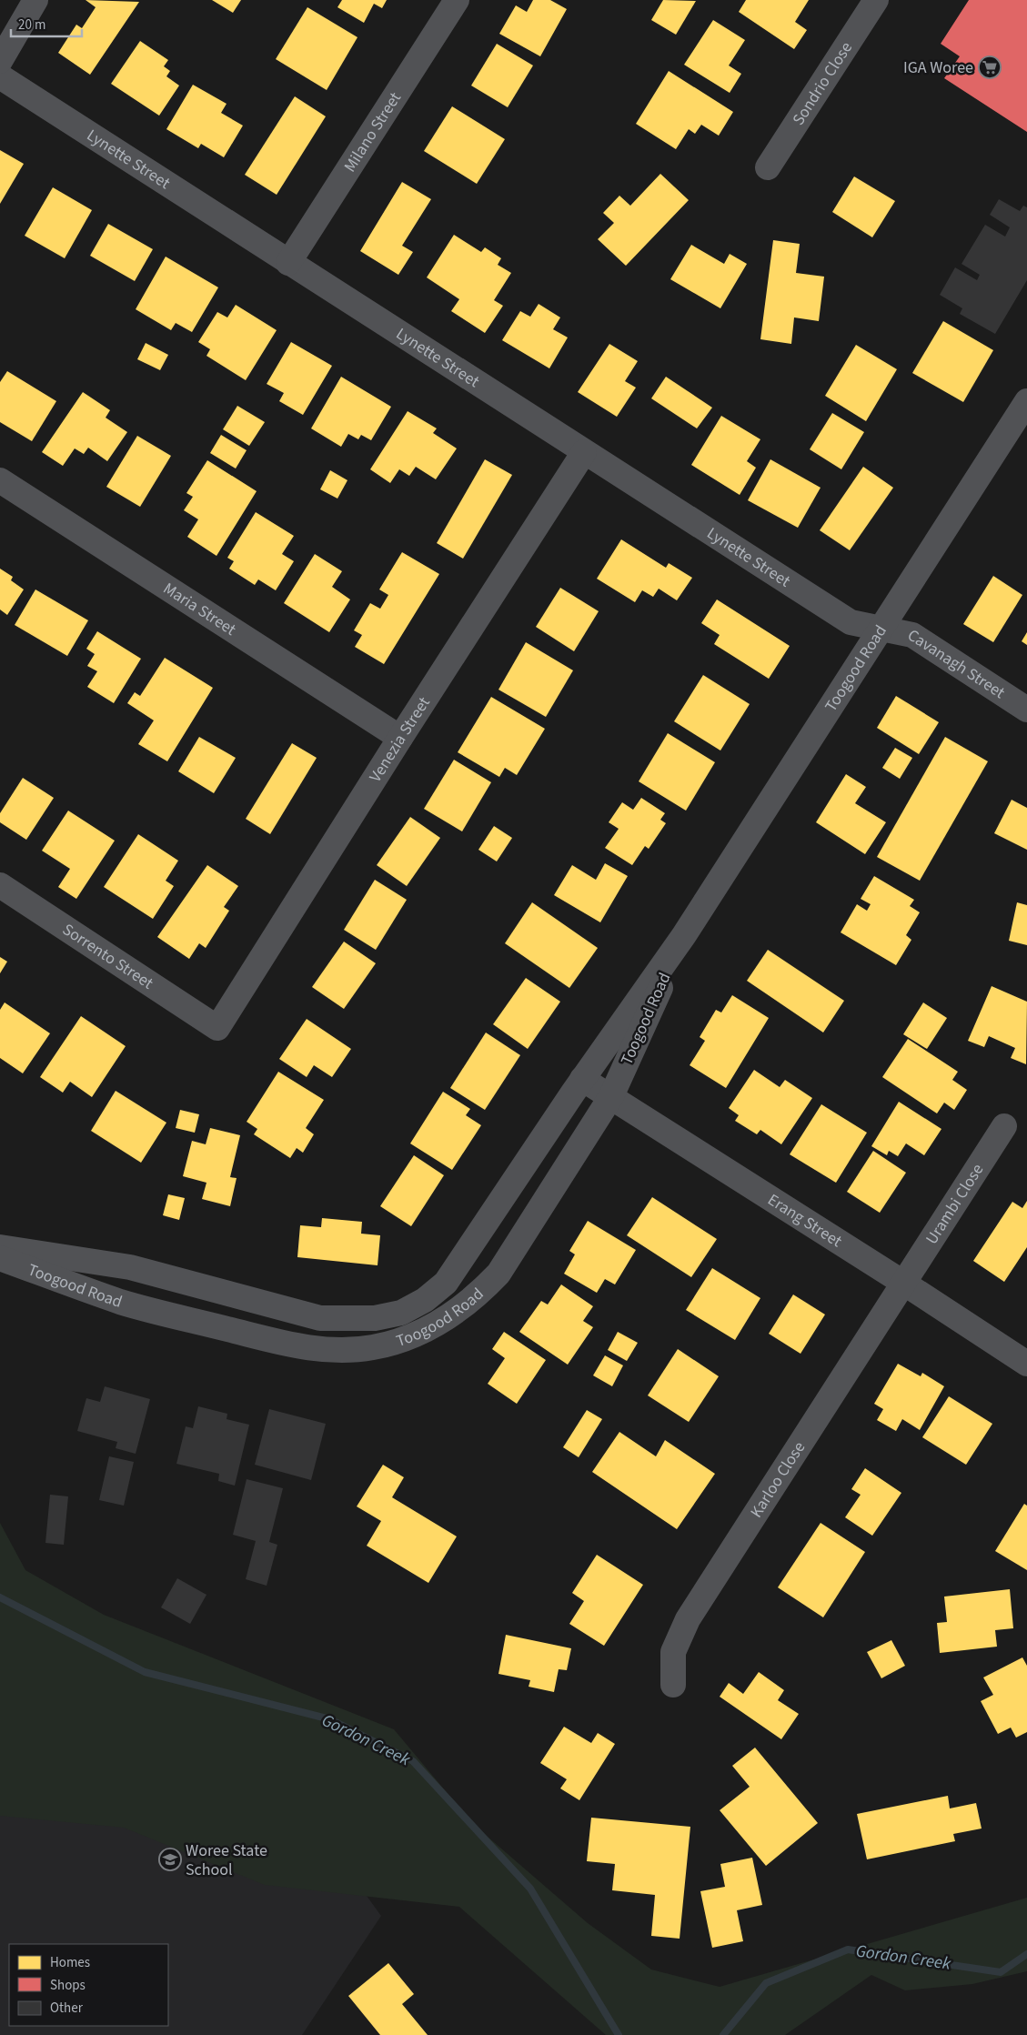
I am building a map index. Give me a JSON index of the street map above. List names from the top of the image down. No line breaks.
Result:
{"streets":{"street":["Sondrio Close","Milano Street","Lynette Street","Maria Street","Cavanagh Street","Toogood Road","Venezia Street","Sorrento Street","Urambi Close","Erang Street","Karloo Close"]},"crossings":[["Milano Street","Lynette Street"],["Lynette Street","Cavanagh Street"],["Lynette Street","Toogood Road"],["Lynette Street","Venezia Street"],["Maria Street","Venezia Street"],["Cavanagh Street","Toogood Road"],["Toogood Road","Erang Street"],["Venezia Street","Sorrento Street"],["Urambi Close","Erang Street"],["Urambi Close","Karloo Close"],["Erang Street","Karloo Close"]],"water":["Gordon Creek"],"places":{"supermarket":["IGA Woree"],"school or university":["Woree State School"]},"legend":["Homes","Shops","Other"],"scale_bar":"20 m"}
